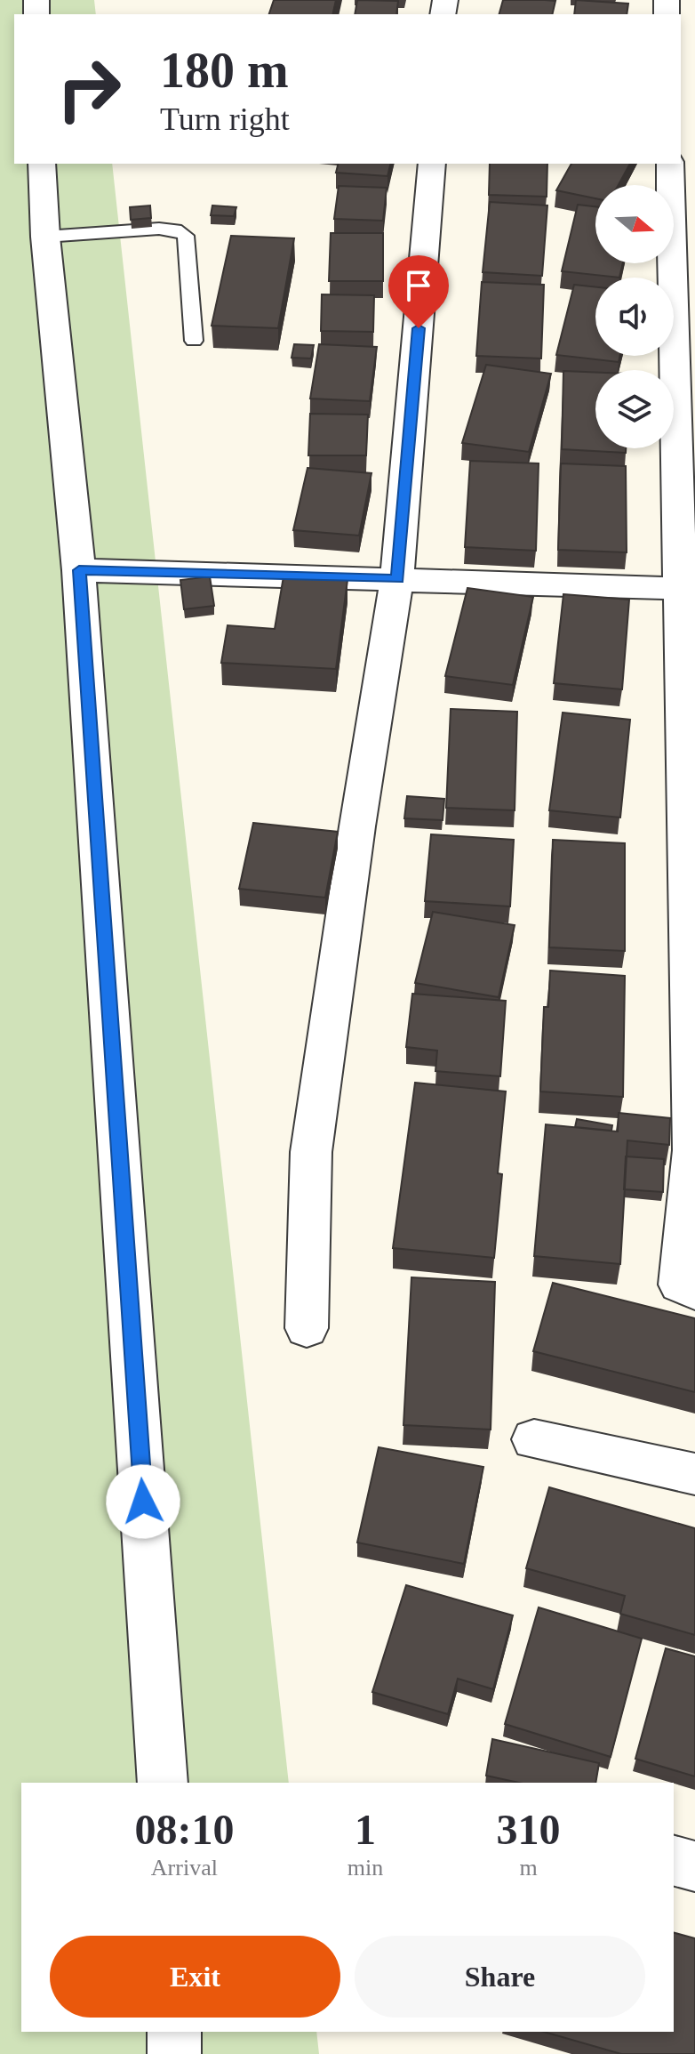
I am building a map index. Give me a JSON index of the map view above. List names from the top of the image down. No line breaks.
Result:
{"north":"right","page":{"turn":["180 m","Turn right"],"eta":["08:10","Arrival","1","min","310","m"],"buttons":["Exit","Share"]}}
